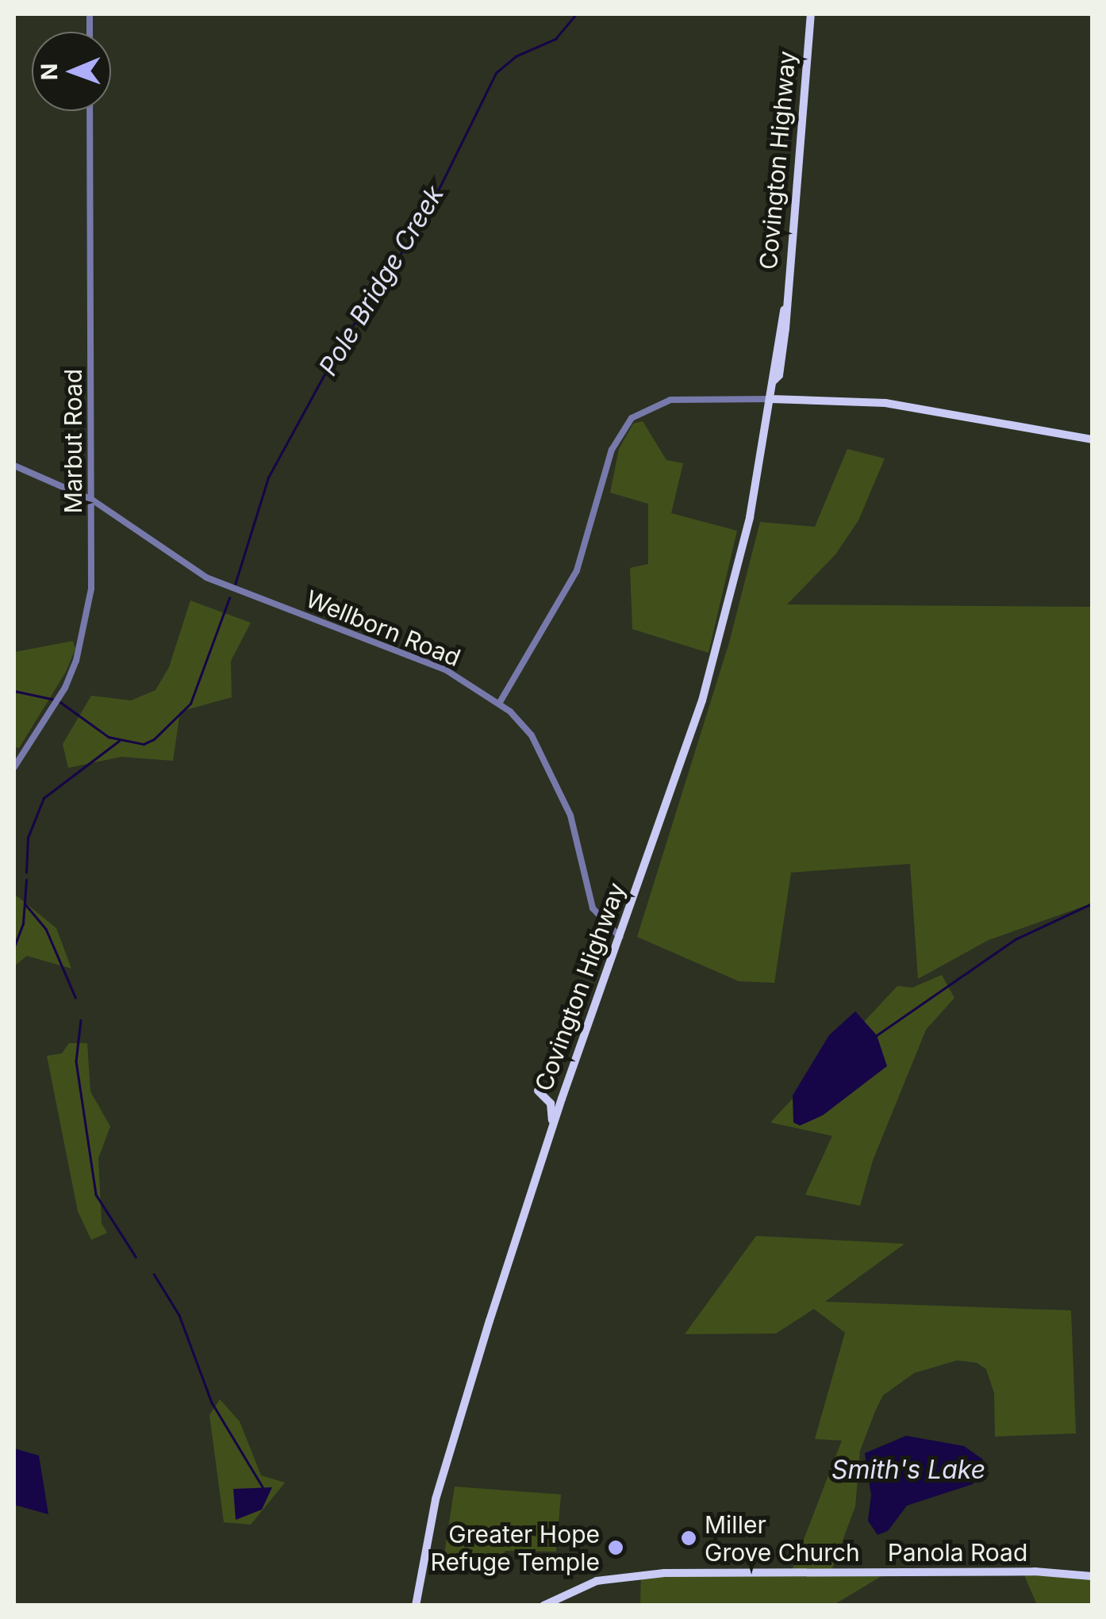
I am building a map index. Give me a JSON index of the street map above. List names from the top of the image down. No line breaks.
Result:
{"streets":{"main road":["Covington Highway","Panola Road"],"street":["Marbut Road","Wellborn Road"]},"crossings":[["Covington Highway","Wellborn Road"],["Marbut Road","Wellborn Road"]],"water":["Pole Bridge Creek","Smith's Lake"],"places":["Miller Grove Church","Greater Hope Refuge Temple"],"north":"left"}
